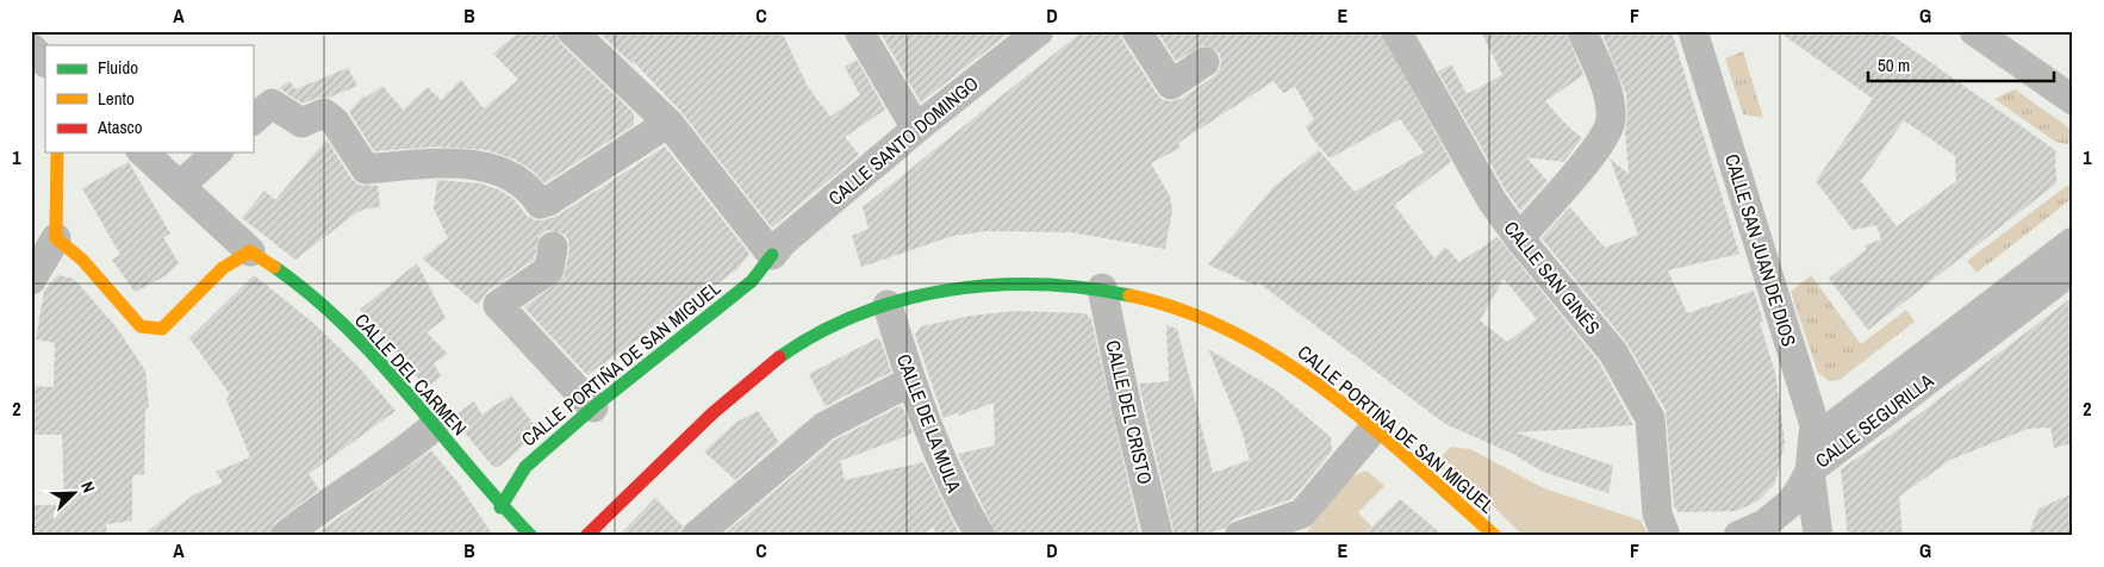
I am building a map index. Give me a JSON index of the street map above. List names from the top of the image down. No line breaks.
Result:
{"streets":{"main road":["CALLE PORTIÑA DE SAN MIGUEL","CALLE DEL CARMEN"],"street":["CALLE SANTO DOMINGO","CALLE SAN JUAN DE DIOS","CALLE SAN GINÉS","CALLE DEL CRISTO","CALLE SEGURILLA","CALLE DE LA MULA"]},"crossings":[["CALLE SANTO DOMINGO","CALLE PORTIÑA DE SAN MIGUEL"],["CALLE SAN JUAN DE DIOS","CALLE SEGURILLA"],["CALLE PORTIÑA DE SAN MIGUEL","CALLE DEL CARMEN"],["CALLE PORTIÑA DE SAN MIGUEL","CALLE DEL CRISTO"],["CALLE PORTIÑA DE SAN MIGUEL","CALLE DE LA MULA"]],"legend":["Fluido","Lento","Atasco"],"scale_bar":"50 m","north":"top right","grid":{"columns":["A","B","C","D","E","F","G"],"rows":["1","2"]}}
